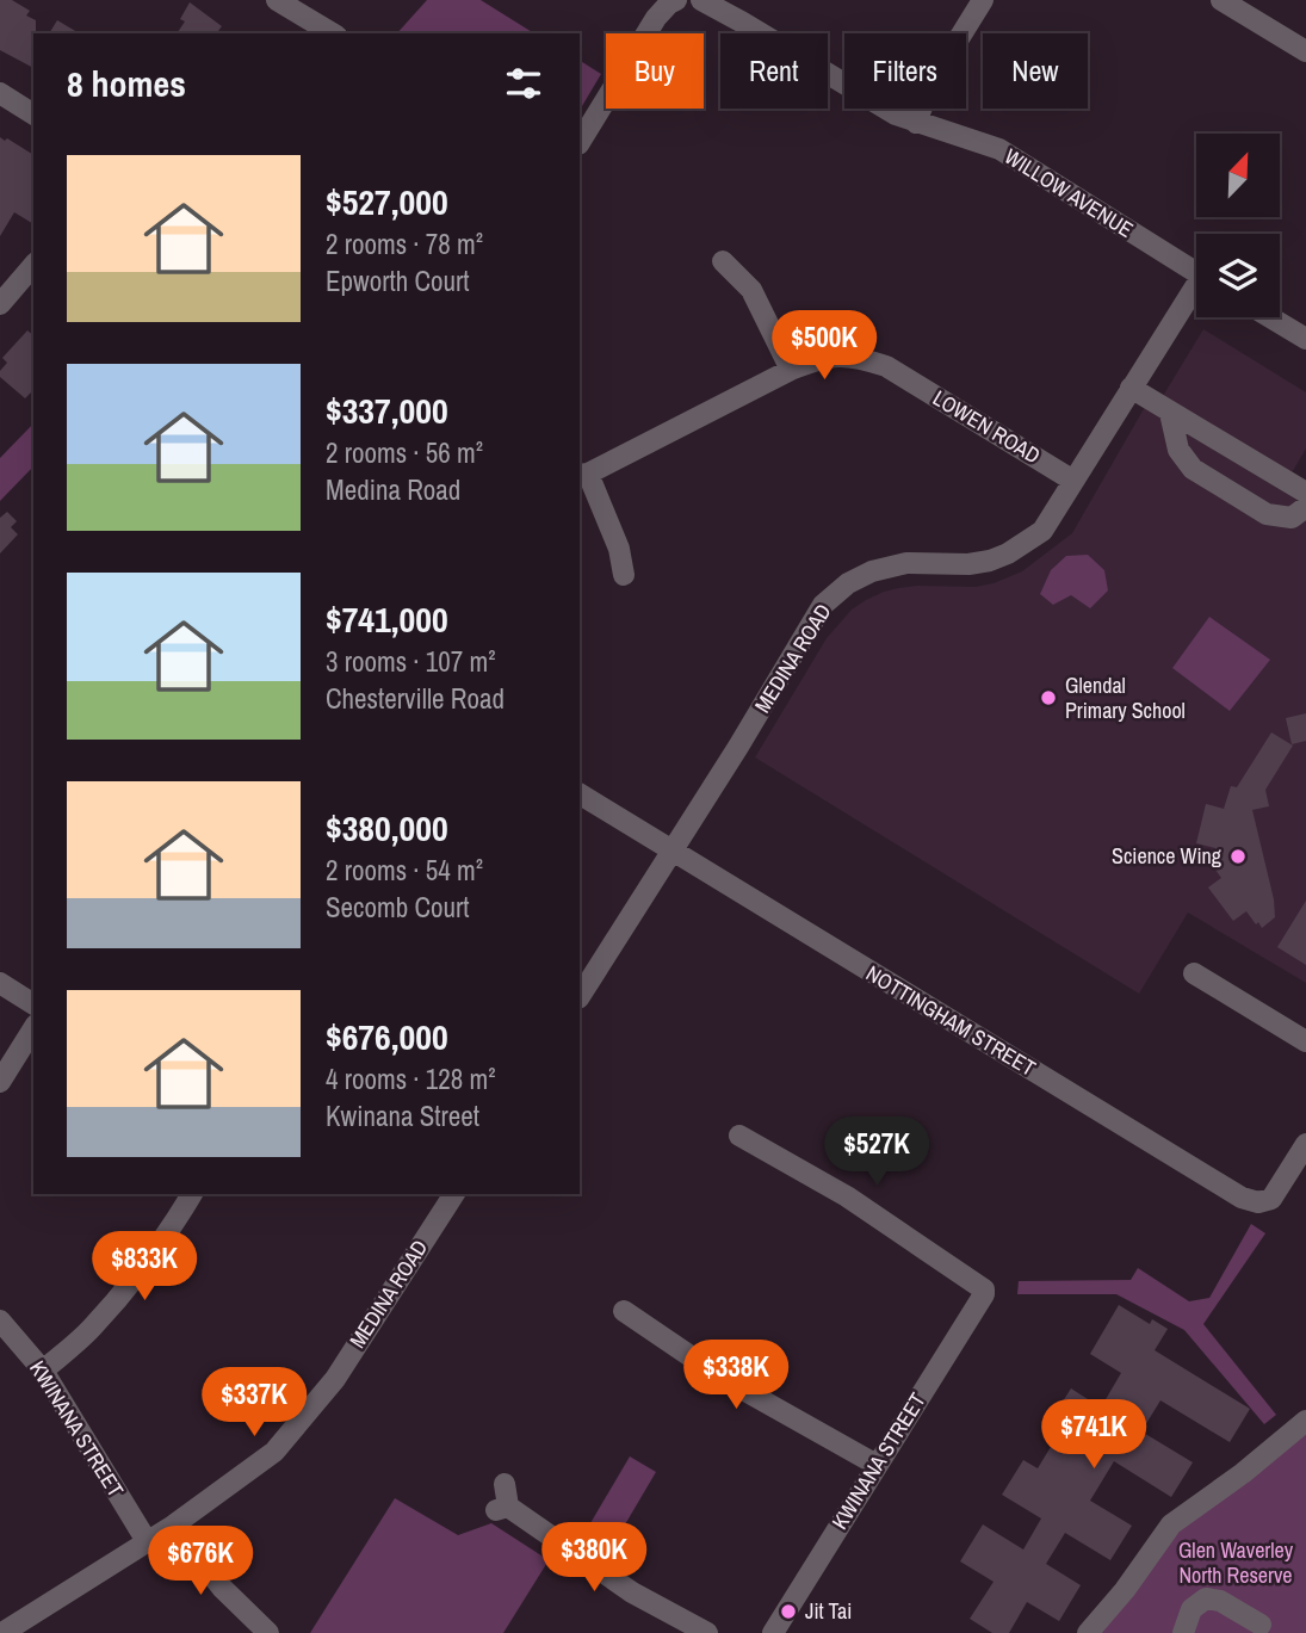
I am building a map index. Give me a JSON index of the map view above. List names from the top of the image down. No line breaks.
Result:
{"streets":{"street":["WILLOW AVENUE","LOWEN ROAD","MEDINA ROAD","NOTTINGHAM STREET","KWINANA STREET"]},"crossings":[["LOWEN ROAD","MEDINA ROAD"],["MEDINA ROAD","NOTTINGHAM STREET"],["MEDINA ROAD","KWINANA STREET"]],"parks":["Glen Waverley North Reserve"],"places":["Glendal Primary School","Science Wing","Jit Tai"],"north":"top right","page":{"chip":["Buy","Rent","Filters","New"],"heading":"8 homes","list":[{"name":"$527,000","note":"2 rooms · 78 m² · Epworth Court"},{"name":"$337,000","note":"2 rooms · 56 m² · Medina Road"},{"name":"$741,000","note":"3 rooms · 107 m² · Chesterville Road"},{"name":"$380,000","note":"2 rooms · 54 m² · Secomb Court"},{"name":"$676,000","note":"4 rooms · 128 m² · Kwinana Street"}],"price":["$500K","$527K","$833K","$338K","$337K","$741K","$380K","$676K"]}}
